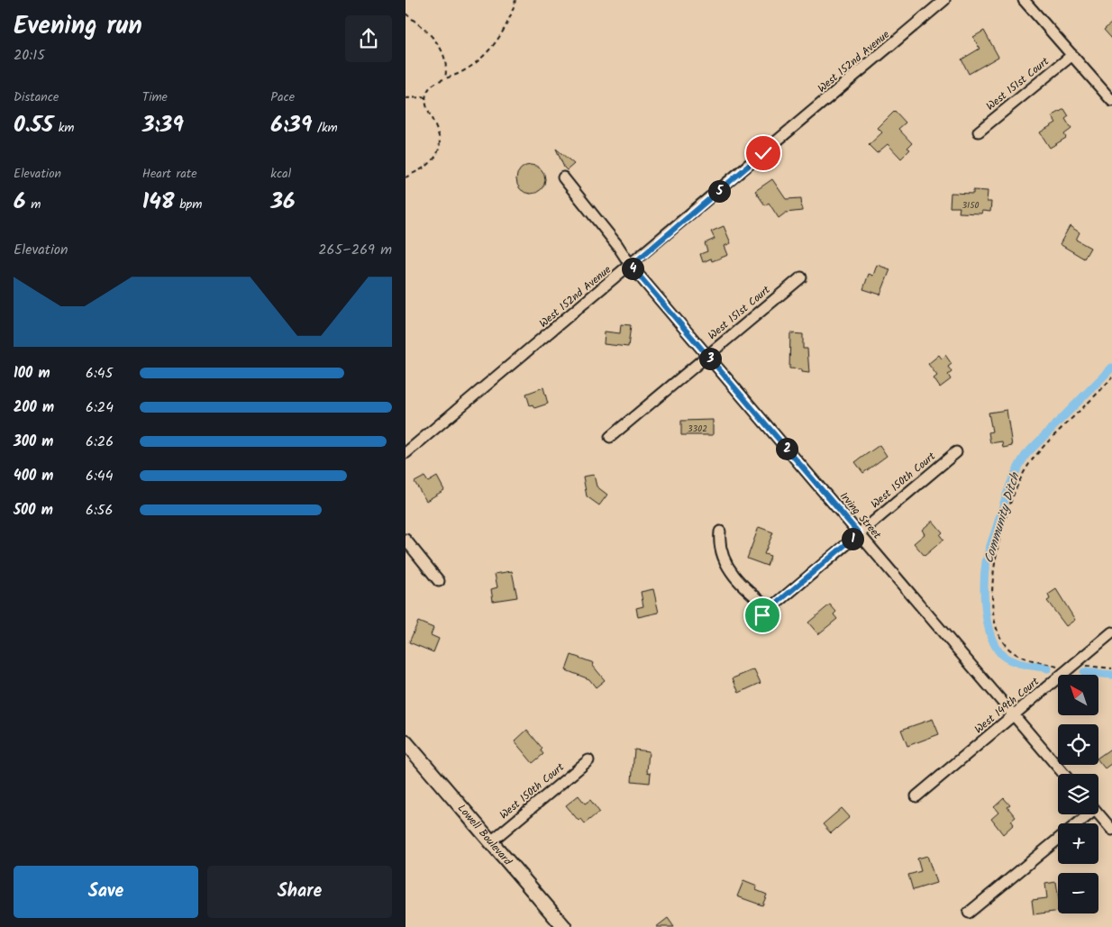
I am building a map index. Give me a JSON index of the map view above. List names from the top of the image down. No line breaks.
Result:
{"streets":{"main road":["Lowell Boulevard"],"street":["West 152nd Avenue","West 151st Court","West 150th Court","Irving Street","West 149th Court"]},"crossings":[["West 152nd Avenue","Irving Street"],["West 151st Court","Irving Street"],["West 150th Court","Irving Street"],["West 150th Court","Lowell Boulevard"],["Irving Street","West 149th Court"]],"water":["Community Ditch"],"house_numbers":["3150","3302"],"north":"top left","page":{"heading":["Evening run","20:15"],"stats":[["Distance","0.55 km"],["Time","3:39"],["Pace","6:39 /km"],["Elevation","6 m"],["Heart rate","148 bpm"],["kcal","36"]],"pins":["5","4","3","2","1"],"chart":["Elevation","265–269 m"],"list":[{"name":"100 m","note":"6:45"},{"name":"200 m","note":"6:24"},{"name":"300 m","note":"6:26"},{"name":"400 m","note":"6:44"},{"name":"500 m","note":"6:56"}],"map_buttons":["+","−"],"buttons":["Save","Share"]}}
